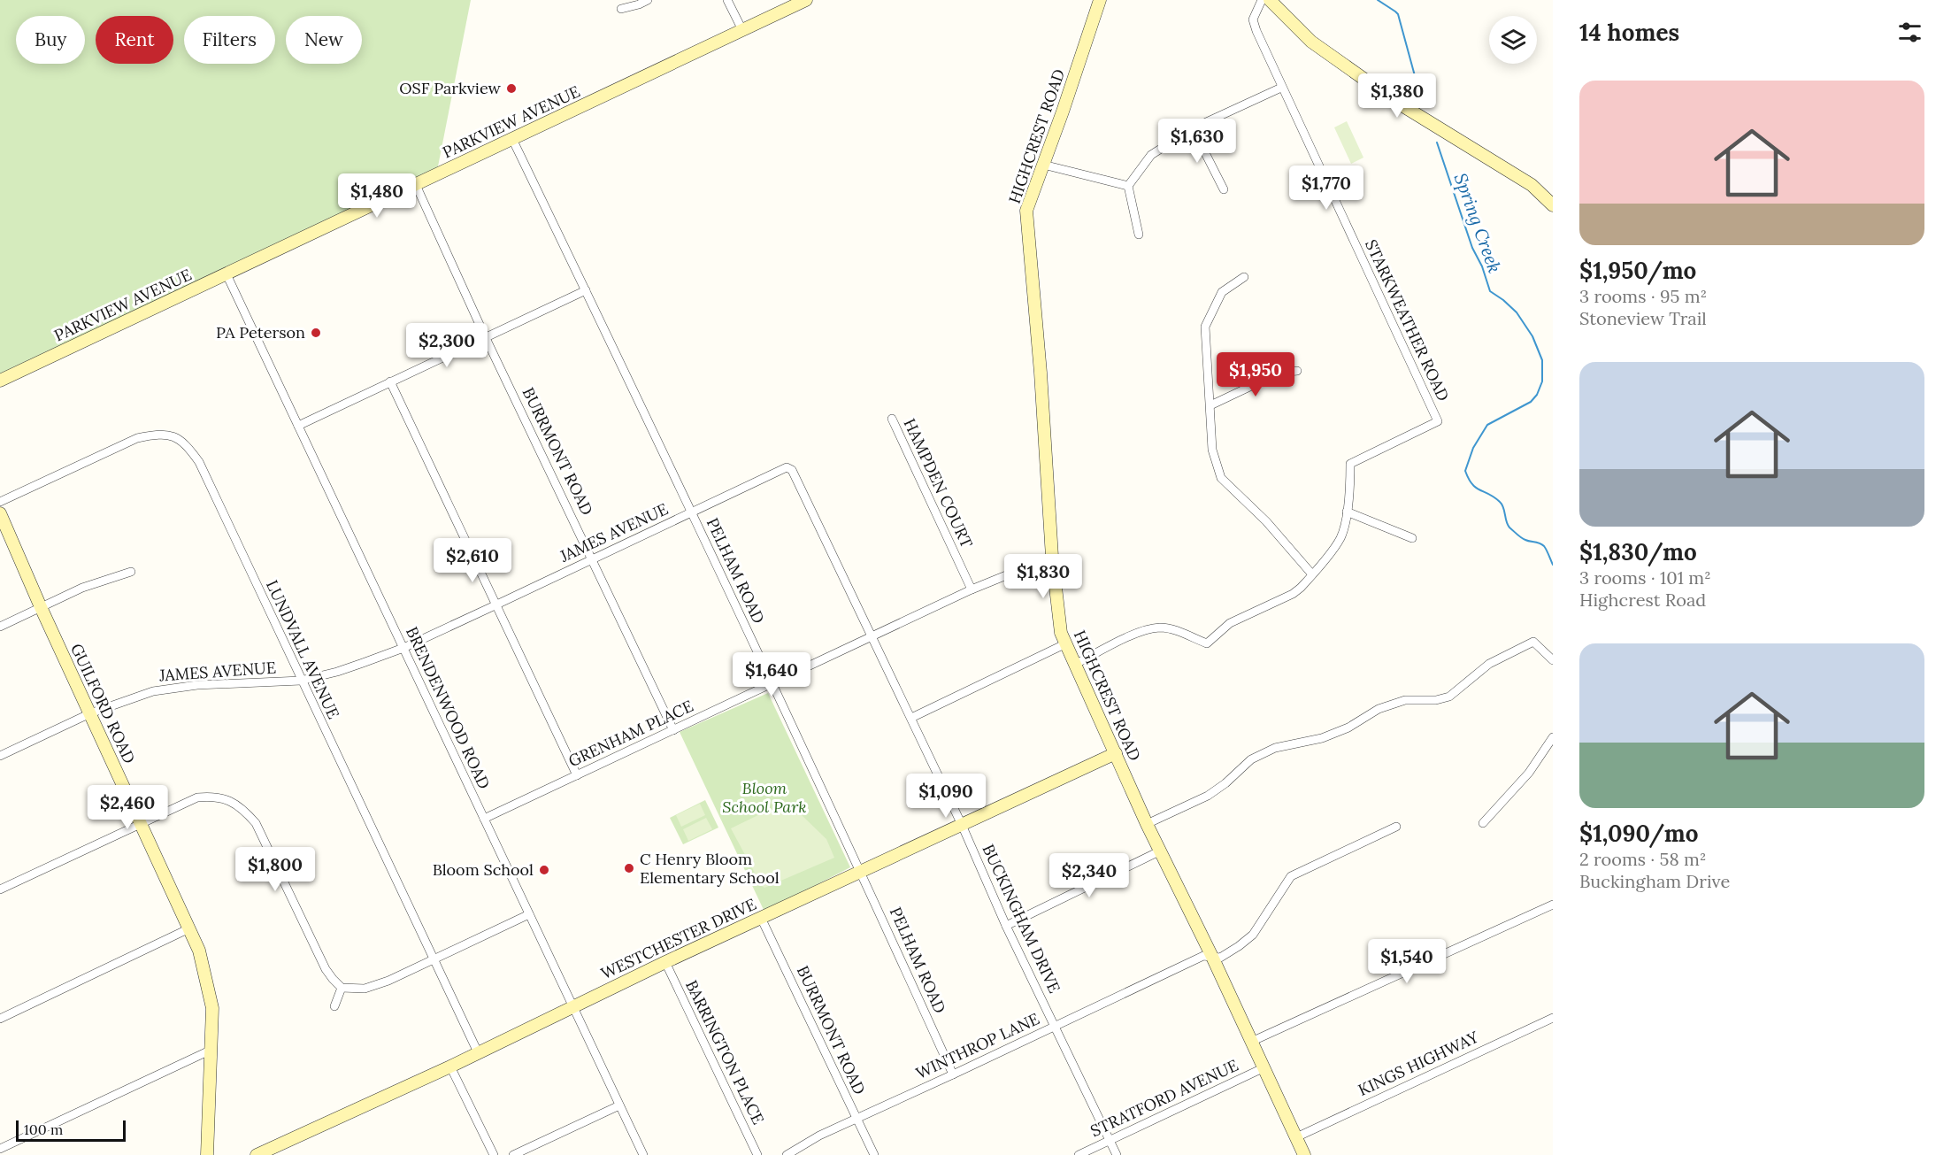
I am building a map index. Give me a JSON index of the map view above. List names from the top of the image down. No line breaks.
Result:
{"streets":{"street":["PARKVIEW AVENUE","HIGHCREST ROAD","STARKWEATHER ROAD","BURRMONT ROAD","HAMPDEN COURT","JAMES AVENUE","PELHAM ROAD","LUNDVALL AVENUE","GUILFORD ROAD","BRENDENWOOD ROAD","GRENHAM PLACE","BUCKINGHAM DRIVE","WESTCHESTER DRIVE","WINTHROP LANE","BARRINGTON PLACE","KINGS HIGHWAY","STRATFORD AVENUE"]},"crossings":[["PARKVIEW AVENUE","BURRMONT ROAD"],["PARKVIEW AVENUE","PELHAM ROAD"],["PARKVIEW AVENUE","BRENDENWOOD ROAD"],["HIGHCREST ROAD","GRENHAM PLACE"],["HIGHCREST ROAD","WESTCHESTER DRIVE"],["HIGHCREST ROAD","WINTHROP LANE"],["HIGHCREST ROAD","KINGS HIGHWAY"],["HIGHCREST ROAD","STRATFORD AVENUE"],["BURRMONT ROAD","JAMES AVENUE"],["BURRMONT ROAD","GRENHAM PLACE"],["BURRMONT ROAD","WESTCHESTER DRIVE"],["BURRMONT ROAD","WINTHROP LANE"],["HAMPDEN COURT","GRENHAM PLACE"],["JAMES AVENUE","PELHAM ROAD"],["JAMES AVENUE","LUNDVALL AVENUE"],["JAMES AVENUE","GUILFORD ROAD"],["JAMES AVENUE","BRENDENWOOD ROAD"],["JAMES AVENUE","BUCKINGHAM DRIVE"],["PELHAM ROAD","GRENHAM PLACE"],["PELHAM ROAD","WESTCHESTER DRIVE"],["PELHAM ROAD","WINTHROP LANE"],["LUNDVALL AVENUE","WESTCHESTER DRIVE"],["BRENDENWOOD ROAD","GRENHAM PLACE"],["BRENDENWOOD ROAD","WESTCHESTER DRIVE"],["GRENHAM PLACE","BUCKINGHAM DRIVE"],["BUCKINGHAM DRIVE","WESTCHESTER DRIVE"],["BUCKINGHAM DRIVE","WINTHROP LANE"],["BUCKINGHAM DRIVE","STRATFORD AVENUE"],["WESTCHESTER DRIVE","BARRINGTON PLACE"]],"water":["Spring Creek"],"parks":["Bloom School Park"],"places":["OSF Parkview","PA Peterson","C Henry Bloom Elementary School","Bloom School"],"scale_bar":"100 m","page":{"heading":"14 homes","chip":["Buy","Rent","Filters","New"],"list":[{"name":"$1,950/mo","note":"3 rooms · 95 m² · Stoneview Trail"},{"name":"$1,830/mo","note":"3 rooms · 101 m² · Highcrest Road"},{"name":"$1,090/mo","note":"2 rooms · 58 m² · Buckingham Drive"}],"price":["$1,380","$1,630","$1,770","$1,480","$2,300","$1,950","$2,610","$1,830","$1,640","$1,090","$2,460","$1,800","$2,340","$1,540"],"scale":"100 m"}}
